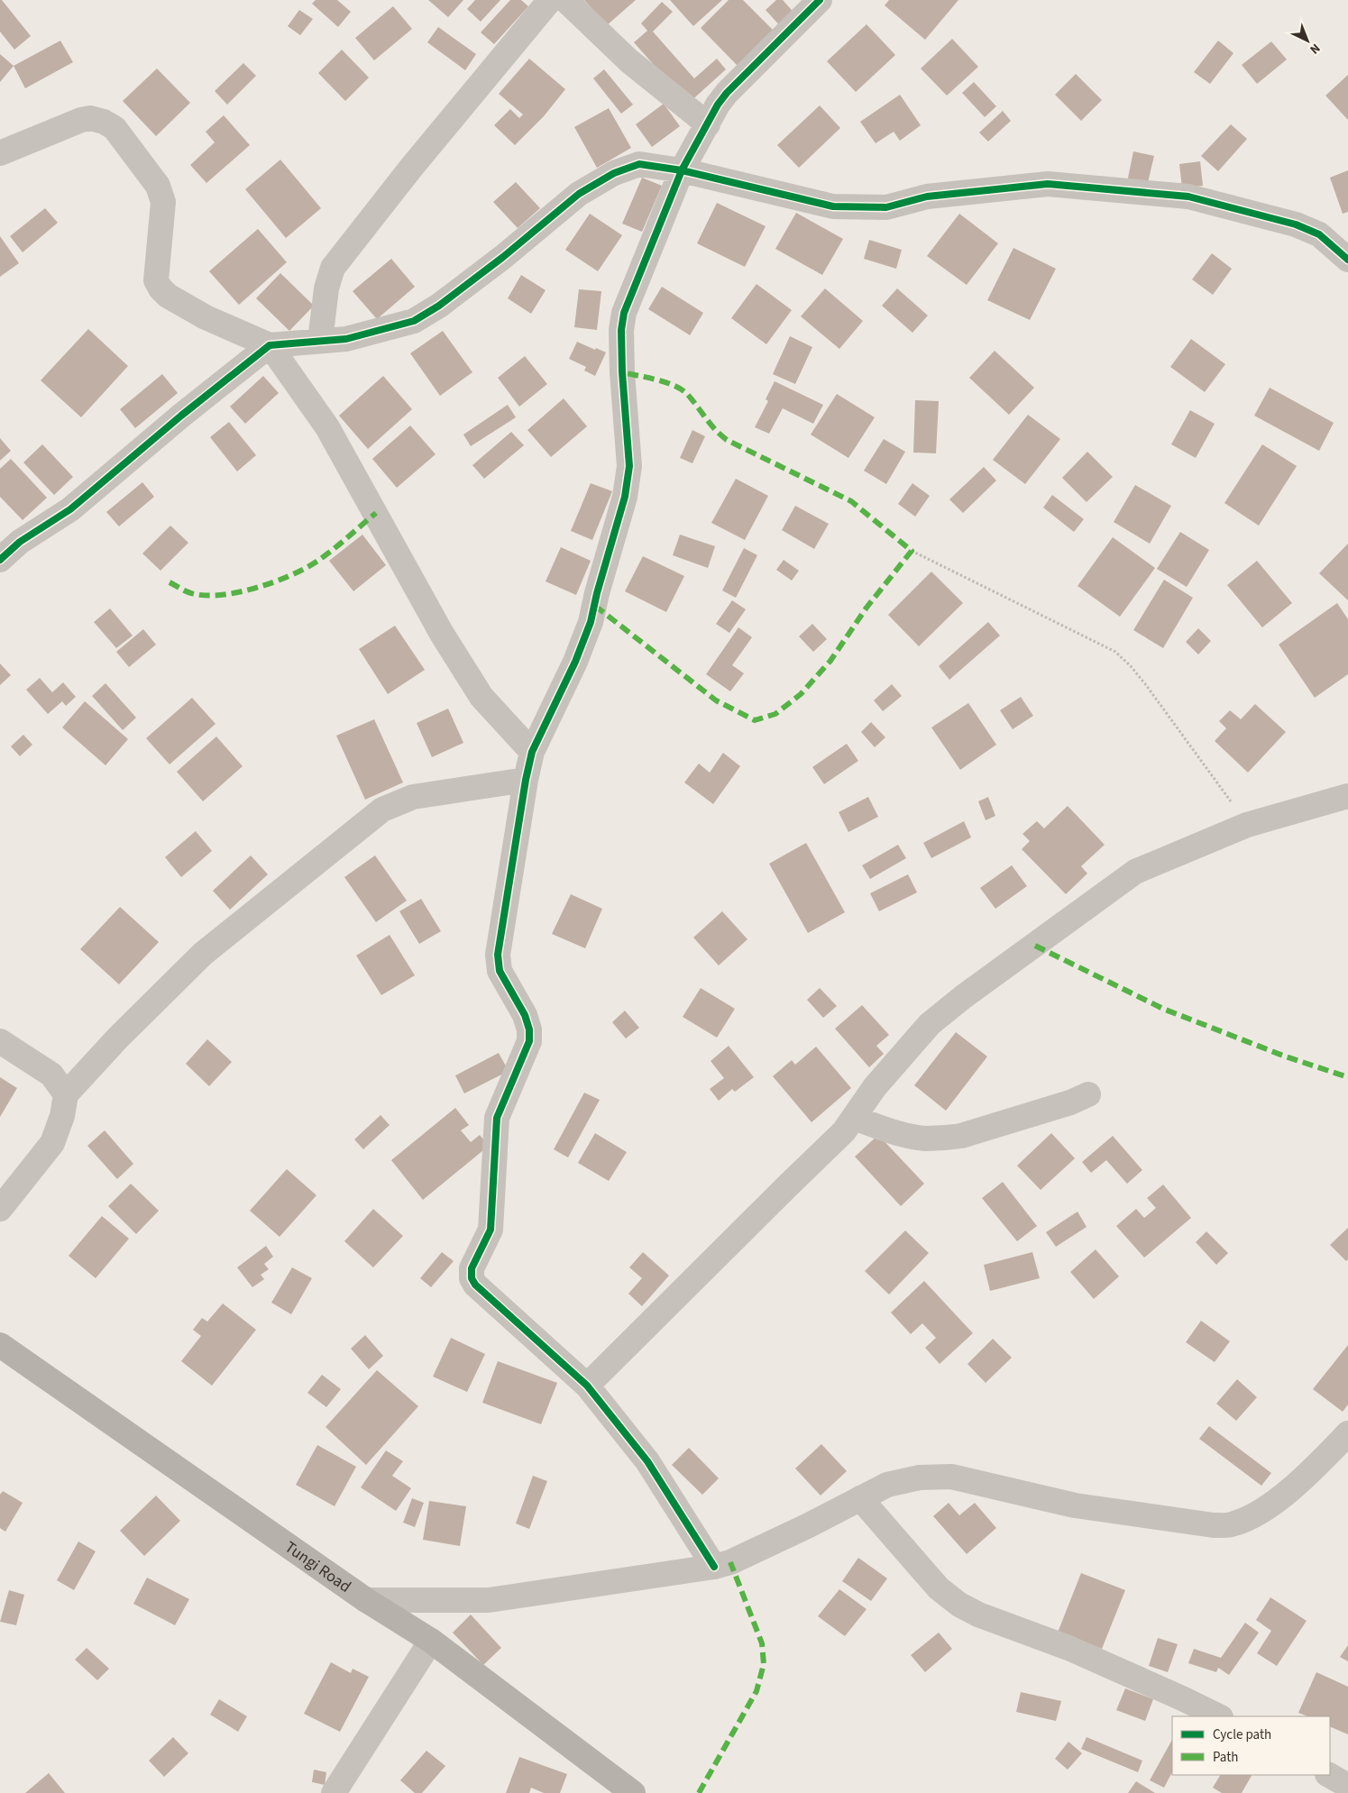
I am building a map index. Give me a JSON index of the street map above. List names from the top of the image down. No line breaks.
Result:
{"streets":{"main road":["Tungi Road"]},"legend":["Cycle path","Path"],"north":"bottom right"}
